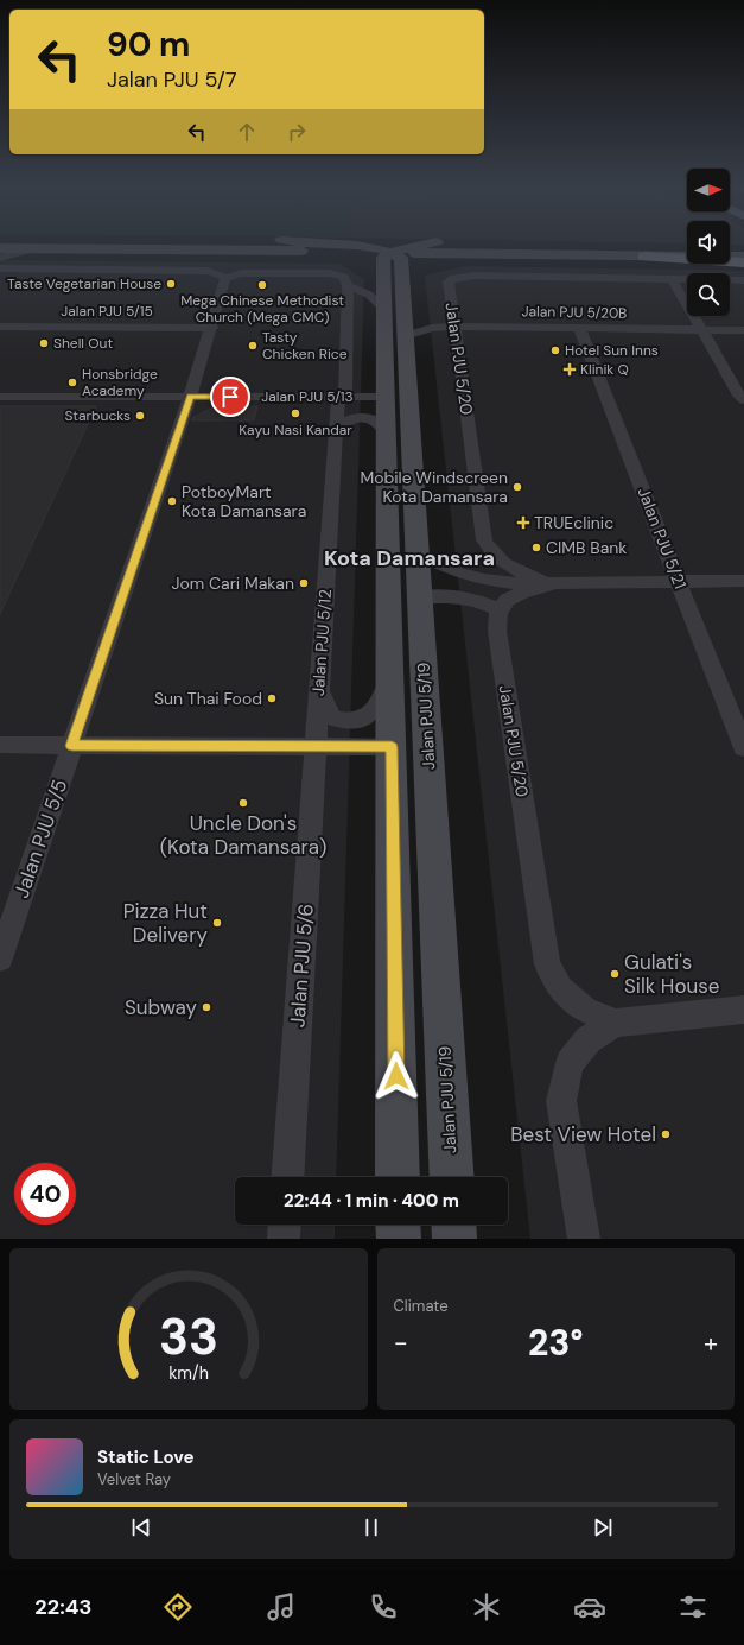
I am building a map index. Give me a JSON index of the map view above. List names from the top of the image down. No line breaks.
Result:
{"streets":{"main road":["Jalan PJU 5/19"],"street":["Jalan PJU 5/15","Jalan PJU 5/20B","Jalan PJU 5/20","Jalan PJU 5/13","Jalan PJU 5/21","Jalan PJU 5/12","Jalan PJU 5/5","Jalan PJU 5/6"]},"crossings":[["Jalan PJU 5/15","Jalan PJU 5/5"],["Jalan PJU 5/20B","Jalan PJU 5/20"],["Jalan PJU 5/20B","Jalan PJU 5/21"],["Jalan PJU 5/20B","Jalan PJU 5/19"],["Jalan PJU 5/13","Jalan PJU 5/12"],["Jalan PJU 5/13","Jalan PJU 5/19"],["Jalan PJU 5/13","Jalan PJU 5/5"],["Jalan PJU 5/12","Jalan PJU 5/6"]],"districts":["Kota Damansara"],"places":{"other":["Taste Vegetarian House","Mega Chinese Methodist Church (Mega CMC)","Shell Out","Tasty Chicken Rice","Hotel Sun Inns","Honsbridge Academy","Kayu Nasi Kandar","Starbucks","Mobile Windscreen Kota Damansara","PotboyMart Kota Damansara","CIMB Bank","Jom Cari Makan","Sun Thai Food","Uncle Don's (Kota Damansara)","Pizza Hut Delivery","Gulati's Silk House","Subway","Best View Hotel"],"health":["Klinik Q","TRUEclinic"]},"north":"right","page":{"turn":["90 m","Jalan PJU 5/7"],"limit":"40","trip":"22:44 · 1 min · 400 m","tile":"Climate","heat":["−","23°","+"],"song":["Static Love","Velvet Ray"],"tabs":"22:43","gauge":["33","km/h"]}}
